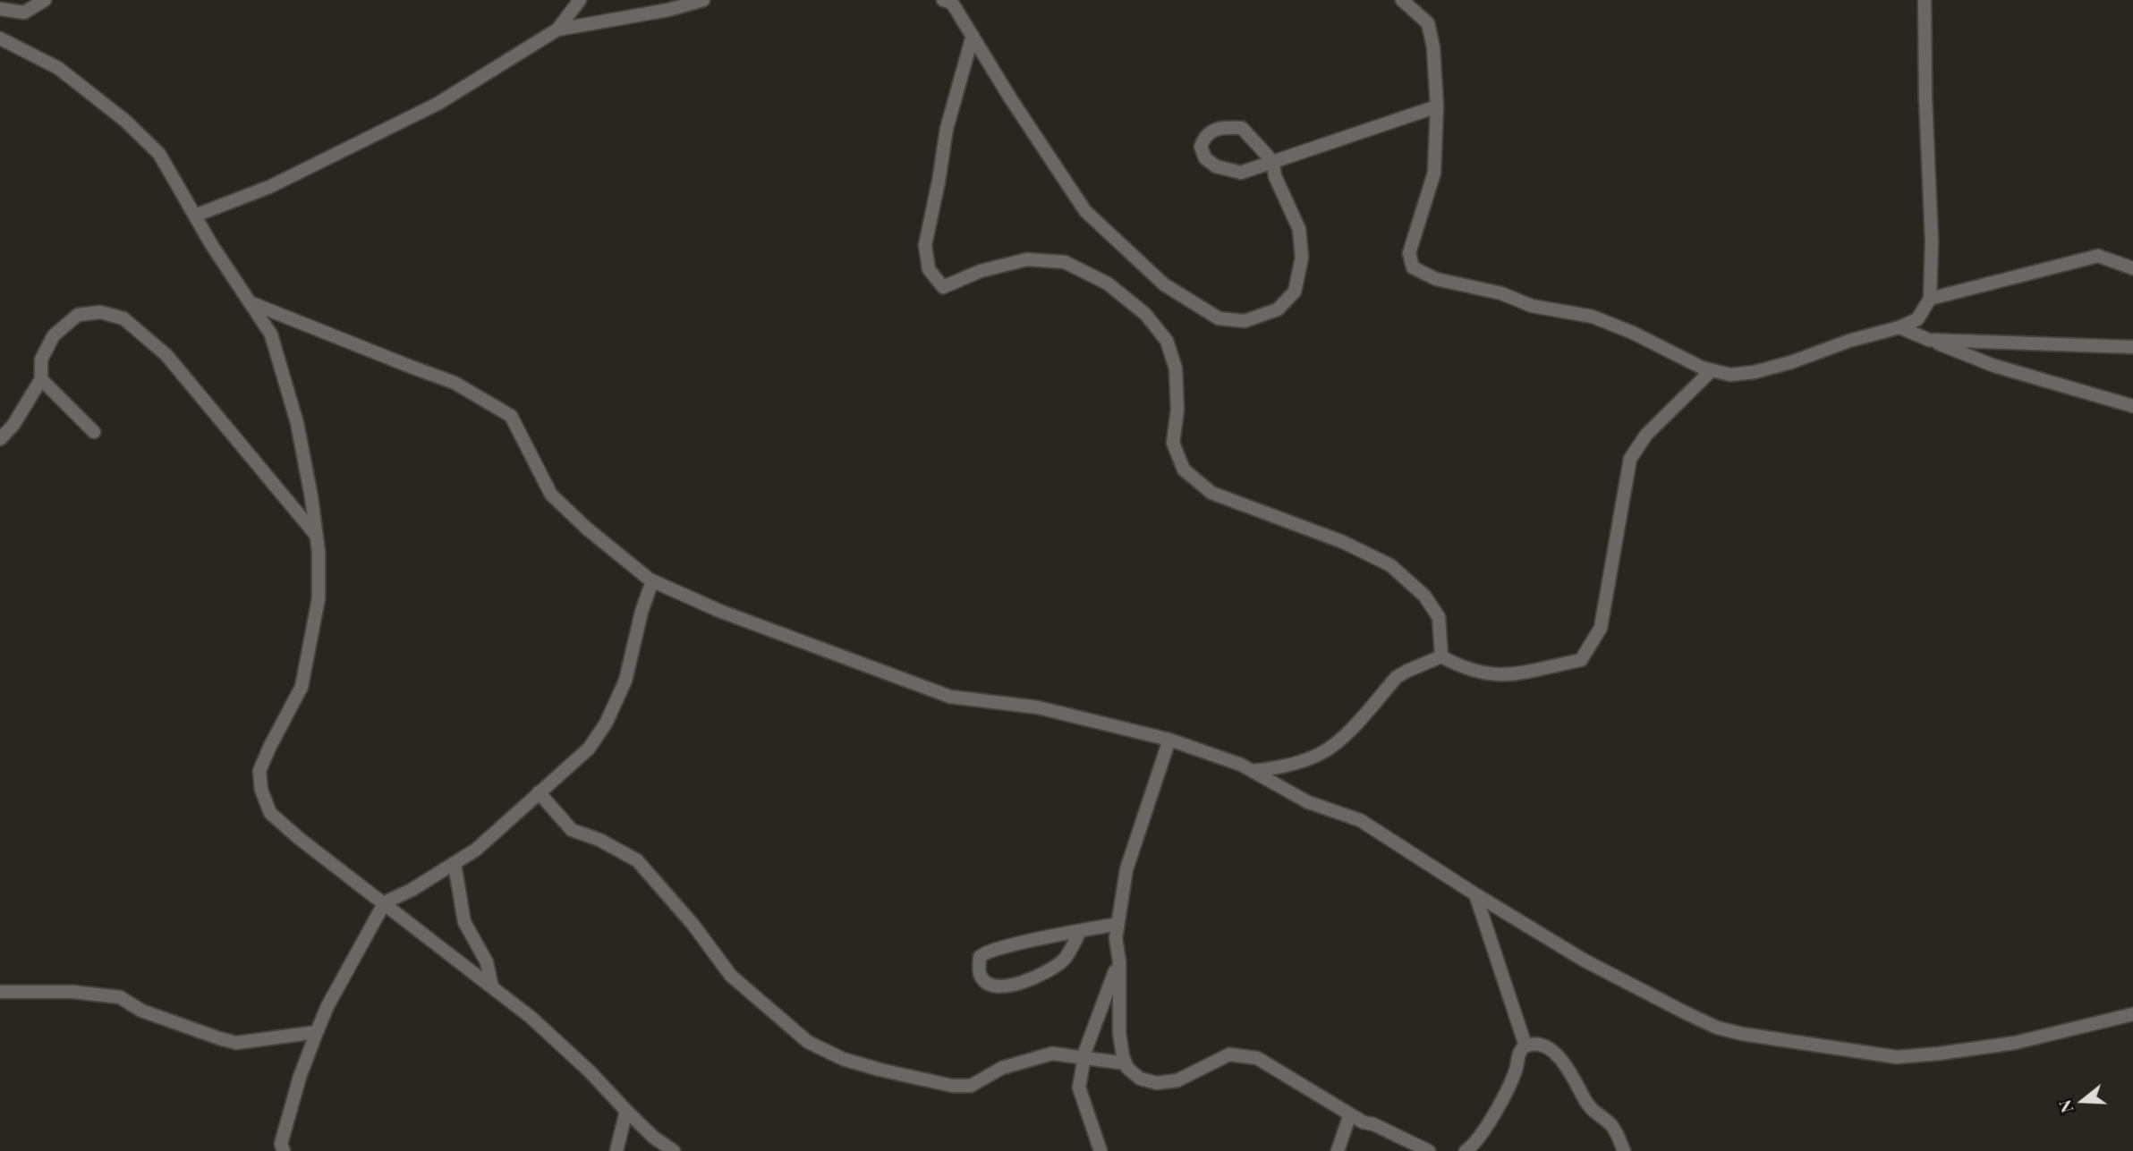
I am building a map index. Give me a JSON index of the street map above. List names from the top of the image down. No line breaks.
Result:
{"north":"left"}
